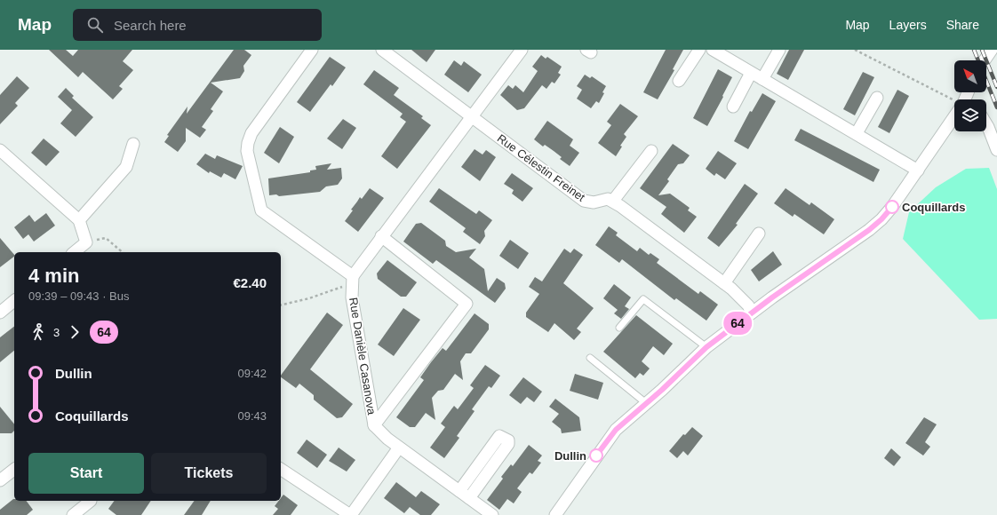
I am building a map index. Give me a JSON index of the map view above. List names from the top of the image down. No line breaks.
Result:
{"streets":{"street":["Rue Célestin Freinet","Rue Danièle Casanova"]},"places":["Coquillards","Dullin"],"lines":["bus line 64"],"north":"top left","page":{"header":"Map","search":"Search here","nav":["Map","Layers","Share"],"on_map":"64","heading":["4 min","09:39 – 09:43 · Bus","€2.40"],"legs":["3","64"],"list":[{"name":"Dullin","value":"09:42"},{"name":"Coquillards","value":"09:43"}],"buttons":["Start","Tickets"]}}
